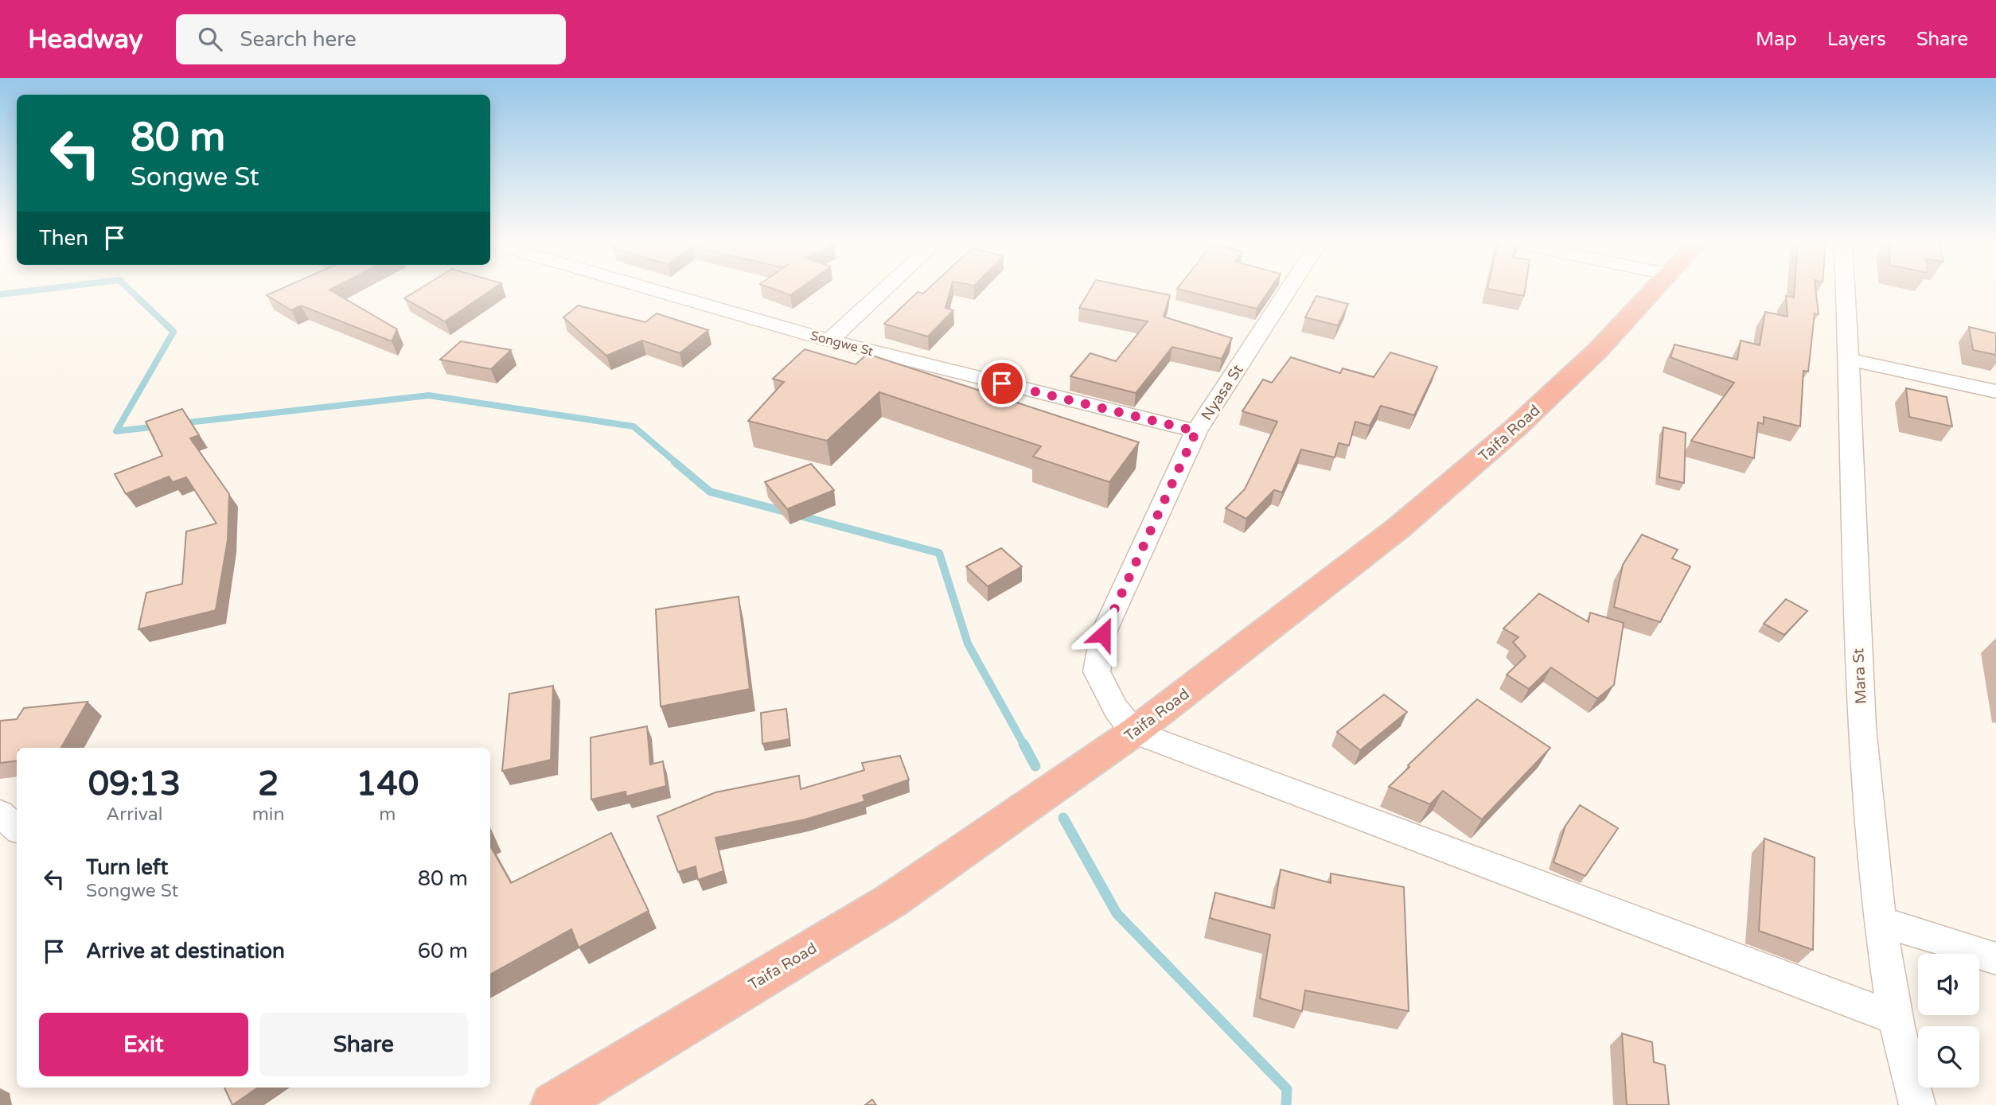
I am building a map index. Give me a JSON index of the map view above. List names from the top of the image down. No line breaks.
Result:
{"streets":{"highway":["Taifa Road"],"street":["Songwe St","Nyasa St","Mara St"]},"crossings":[["Songwe St","Nyasa St"],["Nyasa St","Taifa Road"]],"page":{"header":"Headway","search":"Search here","nav":["Map","Layers","Share"],"turn":["80 m","Songwe St"],"then":"Then","eta":["09:13","Arrival","2","min","140","m"],"list":[{"name":"Turn left","note":"Songwe St","value":"80 m"},{"name":"Arrive at destination","value":"60 m"}],"buttons":["Exit","Share"]}}
